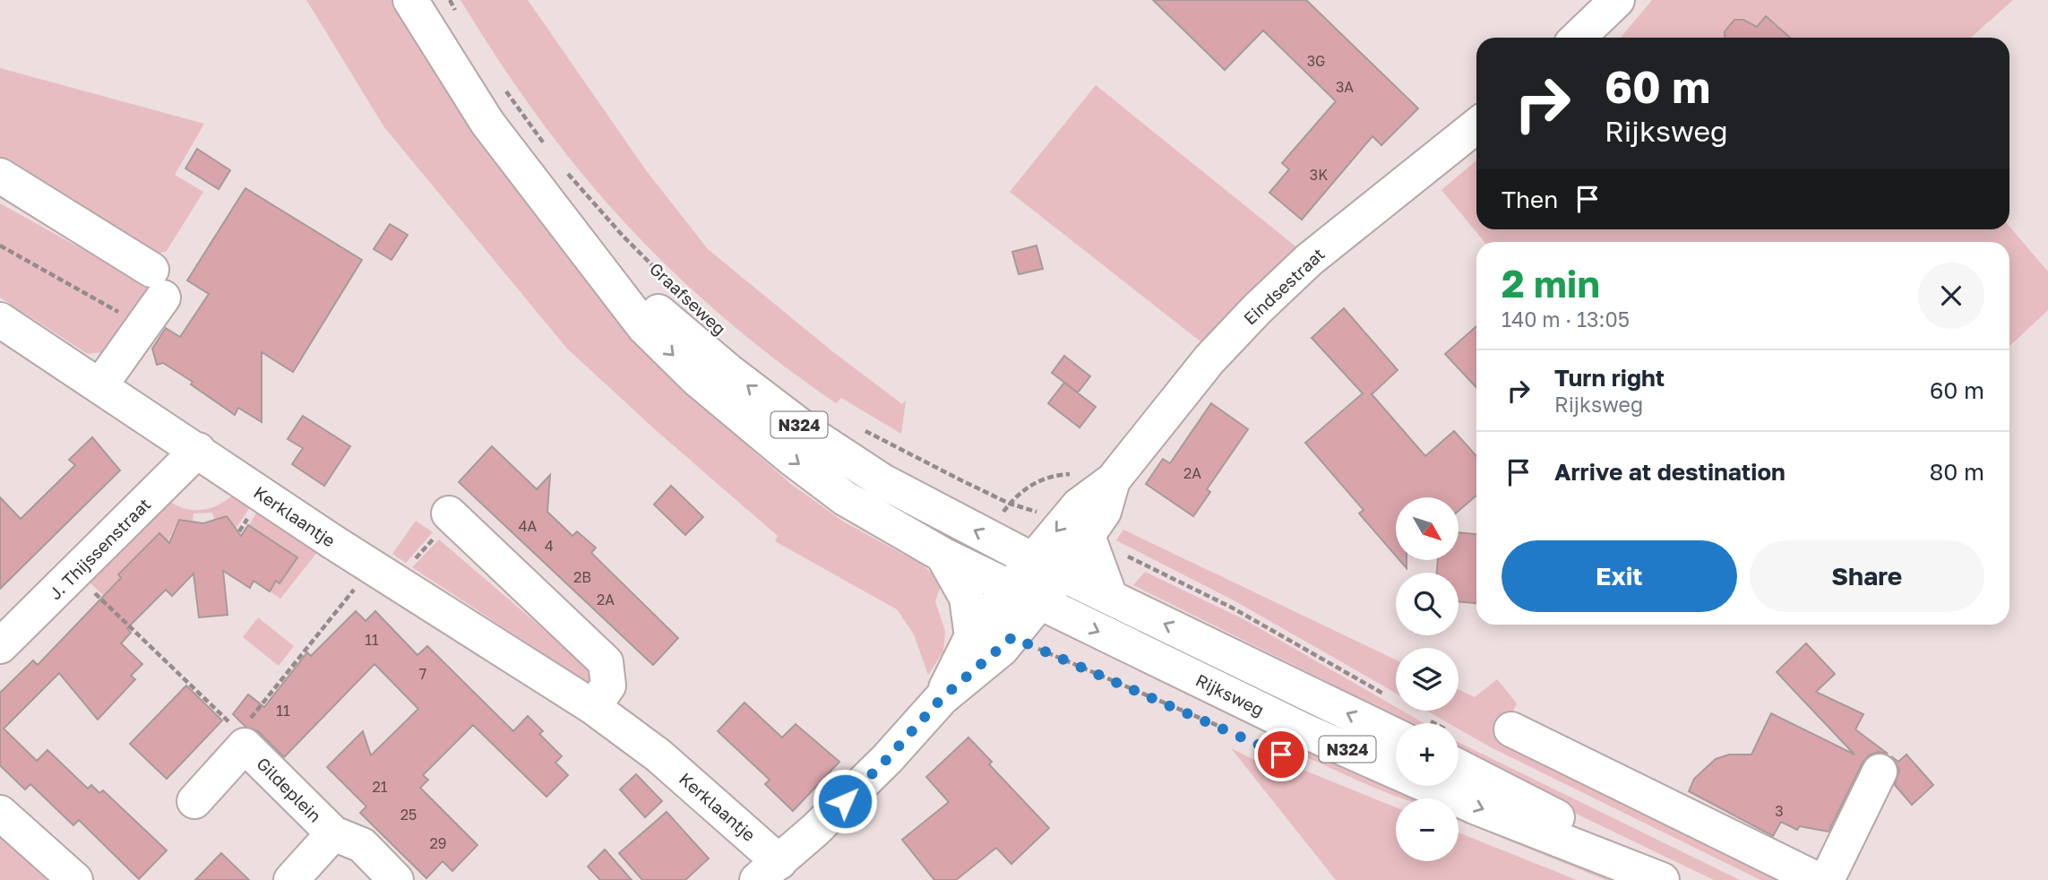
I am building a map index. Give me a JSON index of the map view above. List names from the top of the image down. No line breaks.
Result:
{"streets":{"main road":["Eindsestraat","Graafseweg","N324","Kerklaantje","J. Thijssenstraat","Rijksweg","Gildeplein"]},"crossings":[["Eindsestraat","Graafseweg"],["Eindsestraat","Rijksweg"],["Graafseweg","Rijksweg"],["Kerklaantje","J. Thijssenstraat"]],"house_numbers":["3G","3A","3K","2A","4A","4","2B","2A","11","7","11","21","3","25","29"],"north":"bottom right","page":{"turn":["60 m","Rijksweg"],"then":"Then","heading":["2 min","140 m · 13:05"],"list":[{"name":"Turn right","note":"Rijksweg","value":"60 m"},{"name":"Arrive at destination","value":"80 m"}],"map_buttons":["+","−"],"buttons":["Exit","Share"]}}
